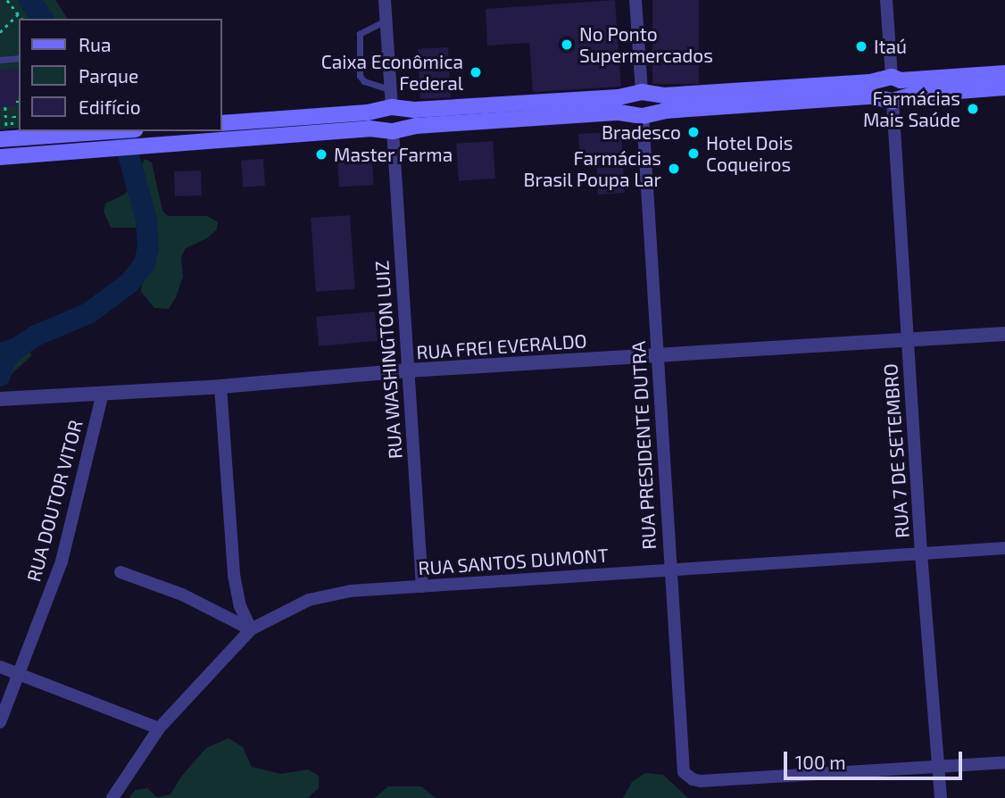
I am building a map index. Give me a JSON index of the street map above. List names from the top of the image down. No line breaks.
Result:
{"streets":{"street":["RUA FREI EVERALDO","RUA WASHINGTON LUIZ","RUA PRESIDENTE DUTRA","RUA 7 DE SETEMBRO","RUA DOUTOR VITOR","RUA SANTOS DUMONT"]},"crossings":[["RUA FREI EVERALDO","RUA WASHINGTON LUIZ"],["RUA FREI EVERALDO","RUA PRESIDENTE DUTRA"],["RUA FREI EVERALDO","RUA 7 DE SETEMBRO"],["RUA FREI EVERALDO","RUA DOUTOR VITOR"],["RUA WASHINGTON LUIZ","RUA SANTOS DUMONT"],["RUA PRESIDENTE DUTRA","RUA 7 DE SETEMBRO"],["RUA PRESIDENTE DUTRA","RUA SANTOS DUMONT"],["RUA 7 DE SETEMBRO","RUA SANTOS DUMONT"]],"places":["No Ponto Supermercados","Itaú","Caixa Econômica Federal","Farmácias Mais Saúde","Bradesco","Hotel Dois Coqueiros","Master Farma","Farmácias Brasil Poupa Lar"],"legend":["Rua","Parque","Edifício"],"scale_bar":"100 m"}
